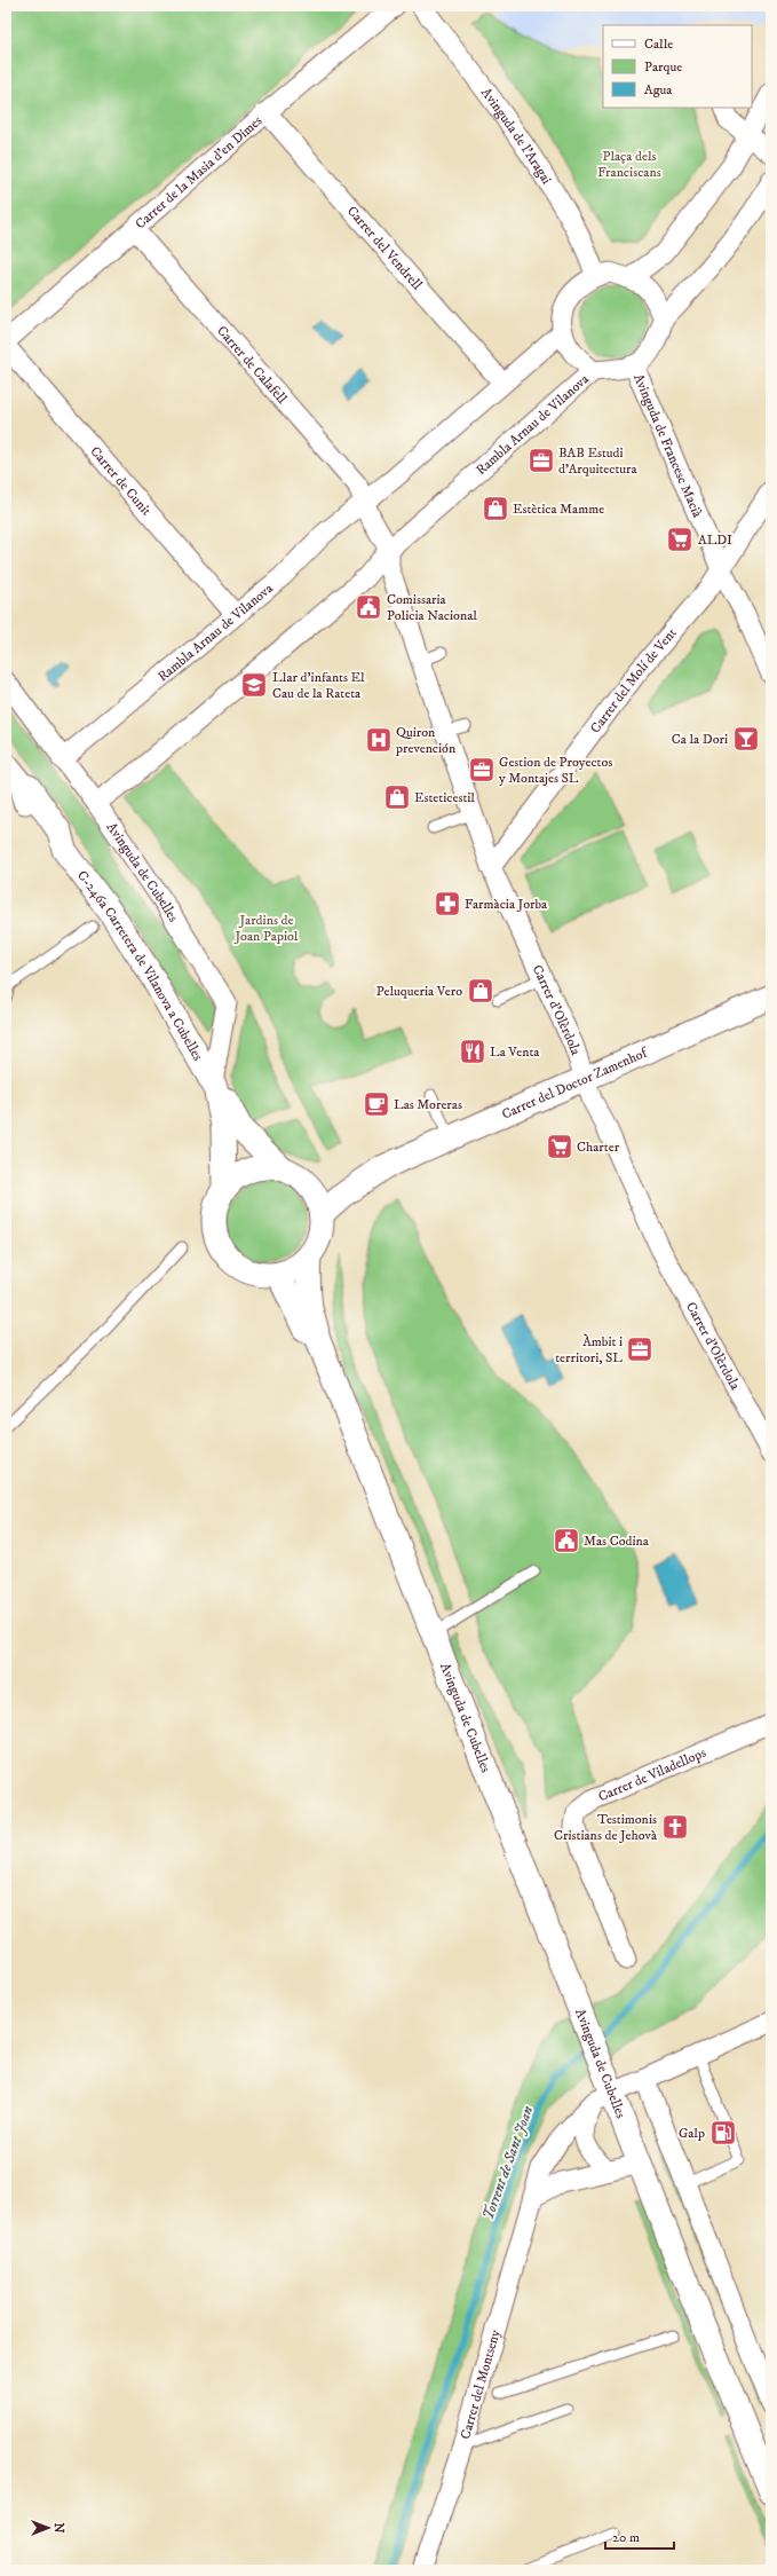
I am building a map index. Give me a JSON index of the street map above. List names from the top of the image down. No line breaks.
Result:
{"streets":{"street":["Avinguda de l'Aragai","Carrer de la Masia d'en Dimes","Carrer del Vendrell","Carrer de Calafell","Rambla Arnau de Vilanova","Avinguda de Francesc Macià","Carrer de Cunit","Carrer del Molí de Vent","Avinguda de Cubelles","C-246a Carretera de Vilanova a Cubelles","Carrer d'Olèrdola","Carrer del Doctor Zamenhof","Carrer de Viladellops","Carrer del Montseny"]},"crossings":[["Avinguda de l'Aragai","Rambla Arnau de Vilanova"],["Avinguda de l'Aragai","Avinguda de Francesc Macià"],["Carrer de la Masia d'en Dimes","Carrer del Vendrell"],["Carrer de la Masia d'en Dimes","Carrer de Calafell"],["Carrer del Vendrell","Rambla Arnau de Vilanova"],["Carrer de Calafell","Rambla Arnau de Vilanova"],["Rambla Arnau de Vilanova","Avinguda de Francesc Macià"],["Rambla Arnau de Vilanova","Carrer de Cunit"],["Rambla Arnau de Vilanova","Avinguda de Cubelles"],["Rambla Arnau de Vilanova","Carrer d'Olèrdola"],["Avinguda de Francesc Macià","Carrer del Molí de Vent"],["Carrer del Molí de Vent","Carrer d'Olèrdola"],["Avinguda de Cubelles","C-246a Carretera de Vilanova a Cubelles"],["Avinguda de Cubelles","Carrer del Montseny"],["Carrer d'Olèrdola","Carrer del Doctor Zamenhof"]],"water":["Torrent de Sant Joan"],"parks":["Plaça dels Franciscans","Jardins de Joan Papiol"],"places":{"office":["BAB Estudi d'Arquitectura","Gestion de Proyectos y Montajes SL","Àmbit i territori, SL"],"shop":["Estètica Mamme","Esteticestil","Peluqueria Vero"],"supermarket":["ALDI","Charter"],"public building":["Comissaria Policia Nacional","Mas Codina"],"school or university":["Llar d'infants El Cau de la Rateta"],"bar":["Ca la Dori"],"hospital":["Quiron prevención"],"pharmacy":["Farmàcia Jorba"],"restaurant":["La Venta"],"cafe":["Las Moreras"],"church":["Testimonis Cristians de Jehovà"],"fuel station":["Galp"]},"legend":["Calle","Parque","Agua"],"scale_bar":"20 m","north":"right"}
